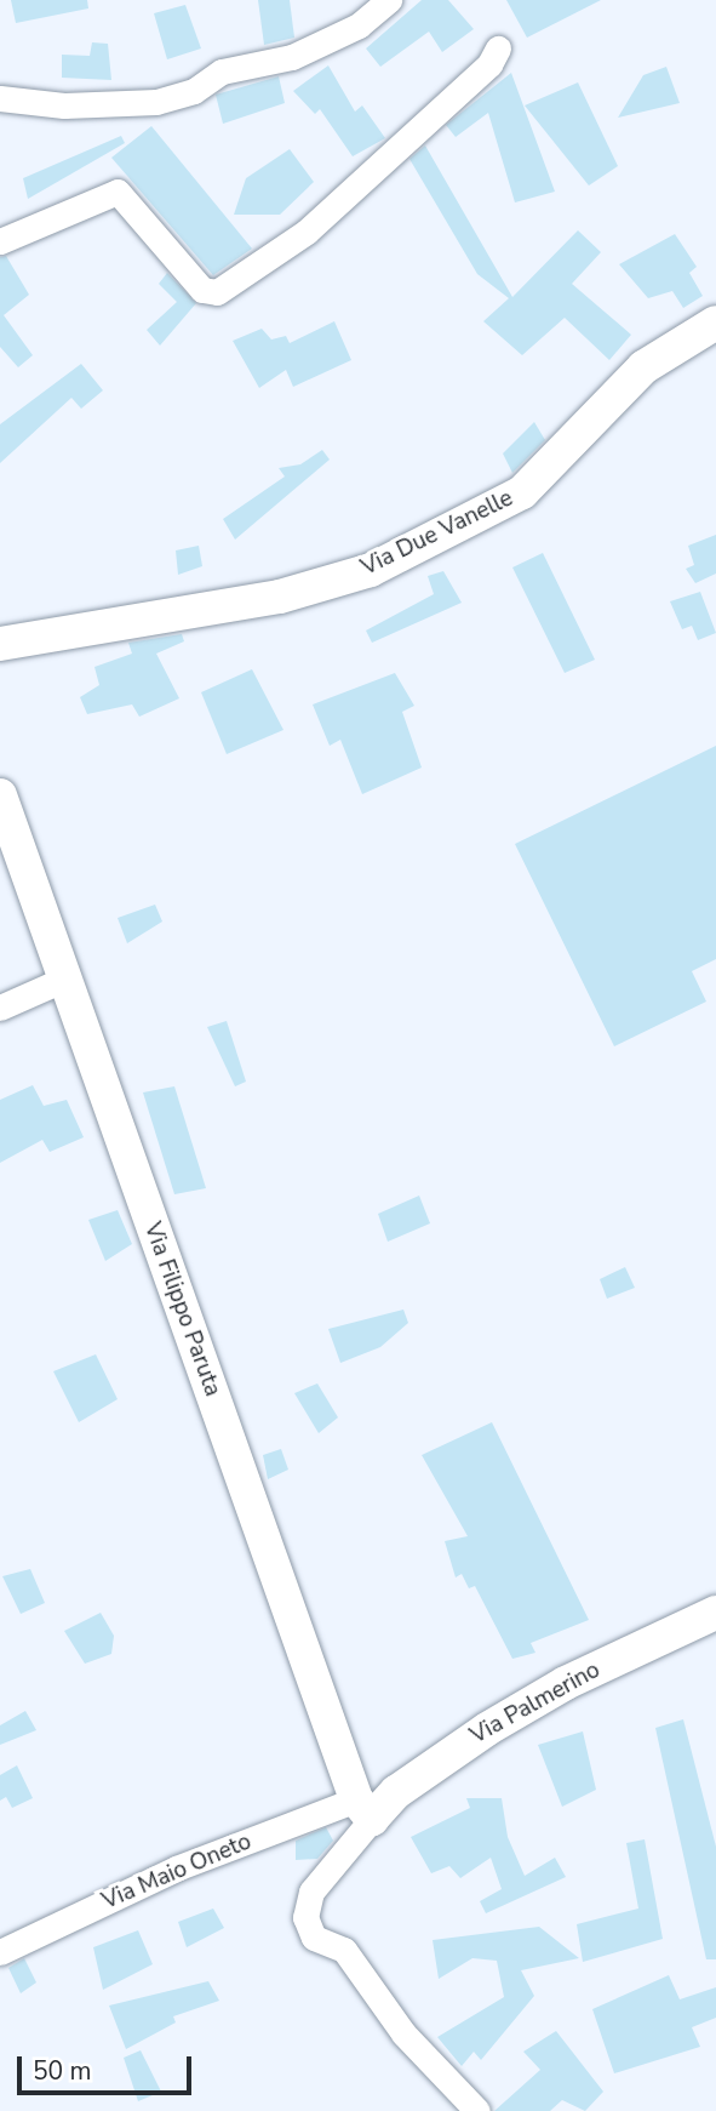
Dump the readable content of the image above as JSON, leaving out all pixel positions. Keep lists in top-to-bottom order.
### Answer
{
  "streets": {
    "street": [
      "Via Due Vanelle",
      "Via Filippo Paruta",
      "Via Palmerino",
      "Via Maio Oneto"
    ]
  },
  "crossings": [
    ["Via Filippo Paruta", "Via Palmerino"],
    ["Via Filippo Paruta", "Via Maio Oneto"],
    ["Via Palmerino", "Via Maio Oneto"]
  ],
  "scale_bar": "50 m"
}
